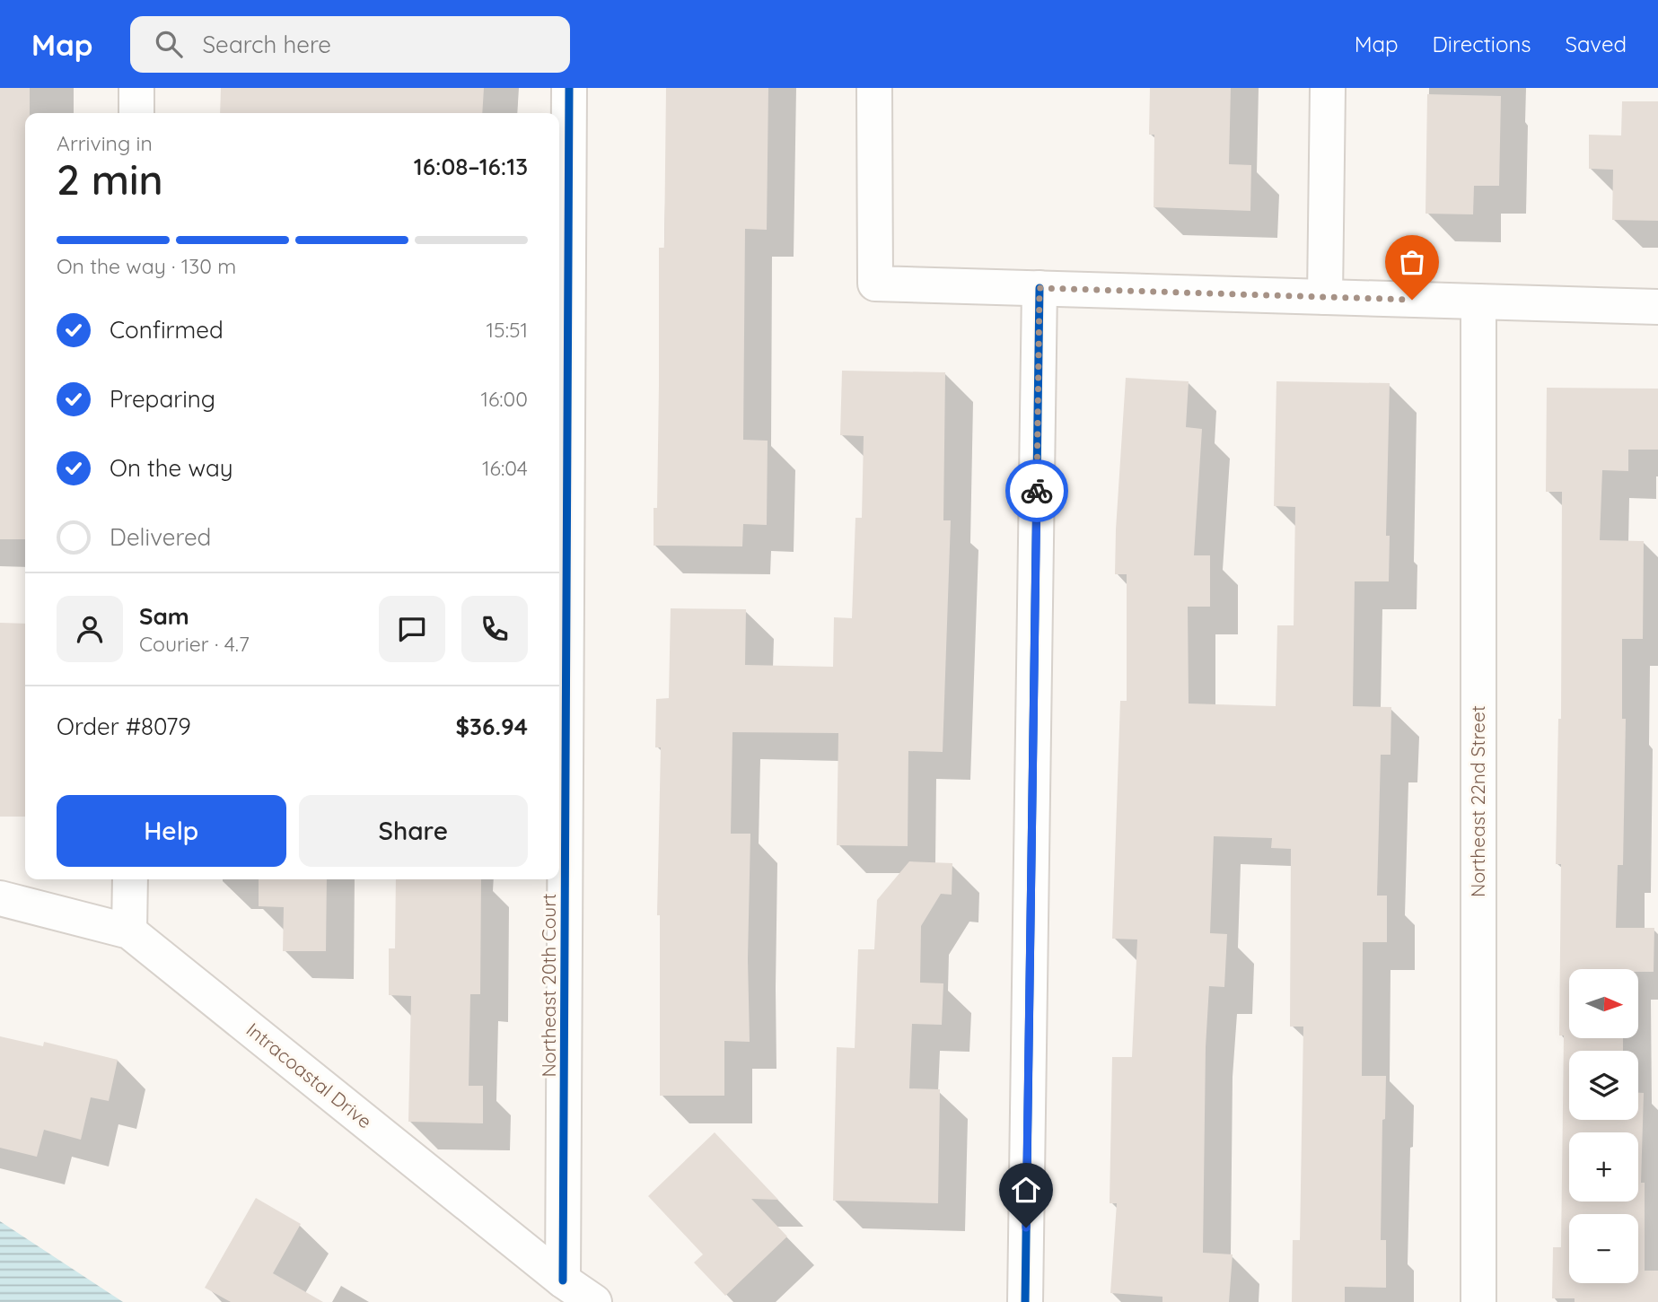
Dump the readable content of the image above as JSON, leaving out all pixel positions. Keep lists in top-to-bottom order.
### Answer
{
  "streets": {
    "street": ["Northeast 22nd Street", "Northeast 20th Court", "Intracoastal Drive"]
  },
  "crossings": [
    ["Northeast 20th Court", "Intracoastal Drive"]
  ],
  "north": "right",
  "page": {
    "header": "Map",
    "search": "Search here",
    "nav": ["Map", "Directions", "Saved"],
    "heading": ["2 min", "Arriving in", "16:08–16:13"],
    "panel": [
      "Sam",
      "Courier · 4.7",
      "Order #8079",
      "$36.94"
    ],
    "bar": "On the way · 130 m",
    "list": [
      ["Confirmed", "15:51"],
      ["Preparing", "16:00"],
      ["On the way", "16:04"],
      "Delivered"
    ],
    "buttons": ["Help", "Share"],
    "map_buttons": ["+", "−"]
  }
}
